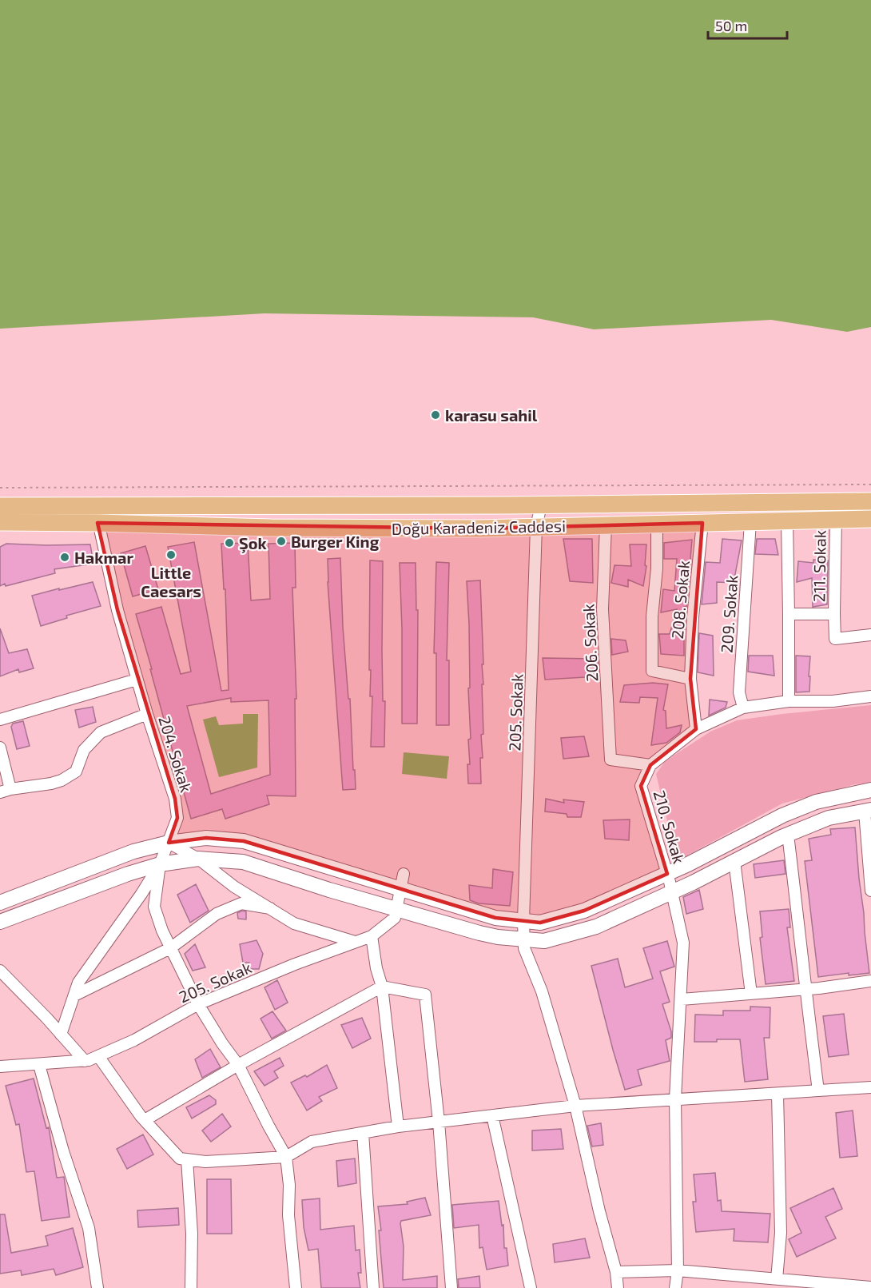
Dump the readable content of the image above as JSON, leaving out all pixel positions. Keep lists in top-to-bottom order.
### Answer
{
  "streets": {
    "main road": ["Doğu Karadeniz Caddesi"],
    "street": [
      "211. Sokak",
      "208. Sokak",
      "209. Sokak",
      "206. Sokak",
      "205. Sokak",
      "204. Sokak",
      "210. Sokak"
    ]
  },
  "crossings": [
    ["Doğu Karadeniz Caddesi", "211. Sokak"],
    ["Doğu Karadeniz Caddesi", "208. Sokak"],
    ["Doğu Karadeniz Caddesi", "209. Sokak"],
    ["Doğu Karadeniz Caddesi", "206. Sokak"],
    ["Doğu Karadeniz Caddesi", "205. Sokak"],
    ["Doğu Karadeniz Caddesi", "204. Sokak"],
    ["208. Sokak", "210. Sokak"],
    ["209. Sokak", "210. Sokak"],
    ["206. Sokak", "210. Sokak"],
    ["205. Sokak", "204. Sokak"]
  ],
  "places": [
    "karasu sahil",
    "Burger King",
    "Şok",
    "Little Caesars",
    "Hakmar"
  ],
  "scale_bar": "50 m"
}
